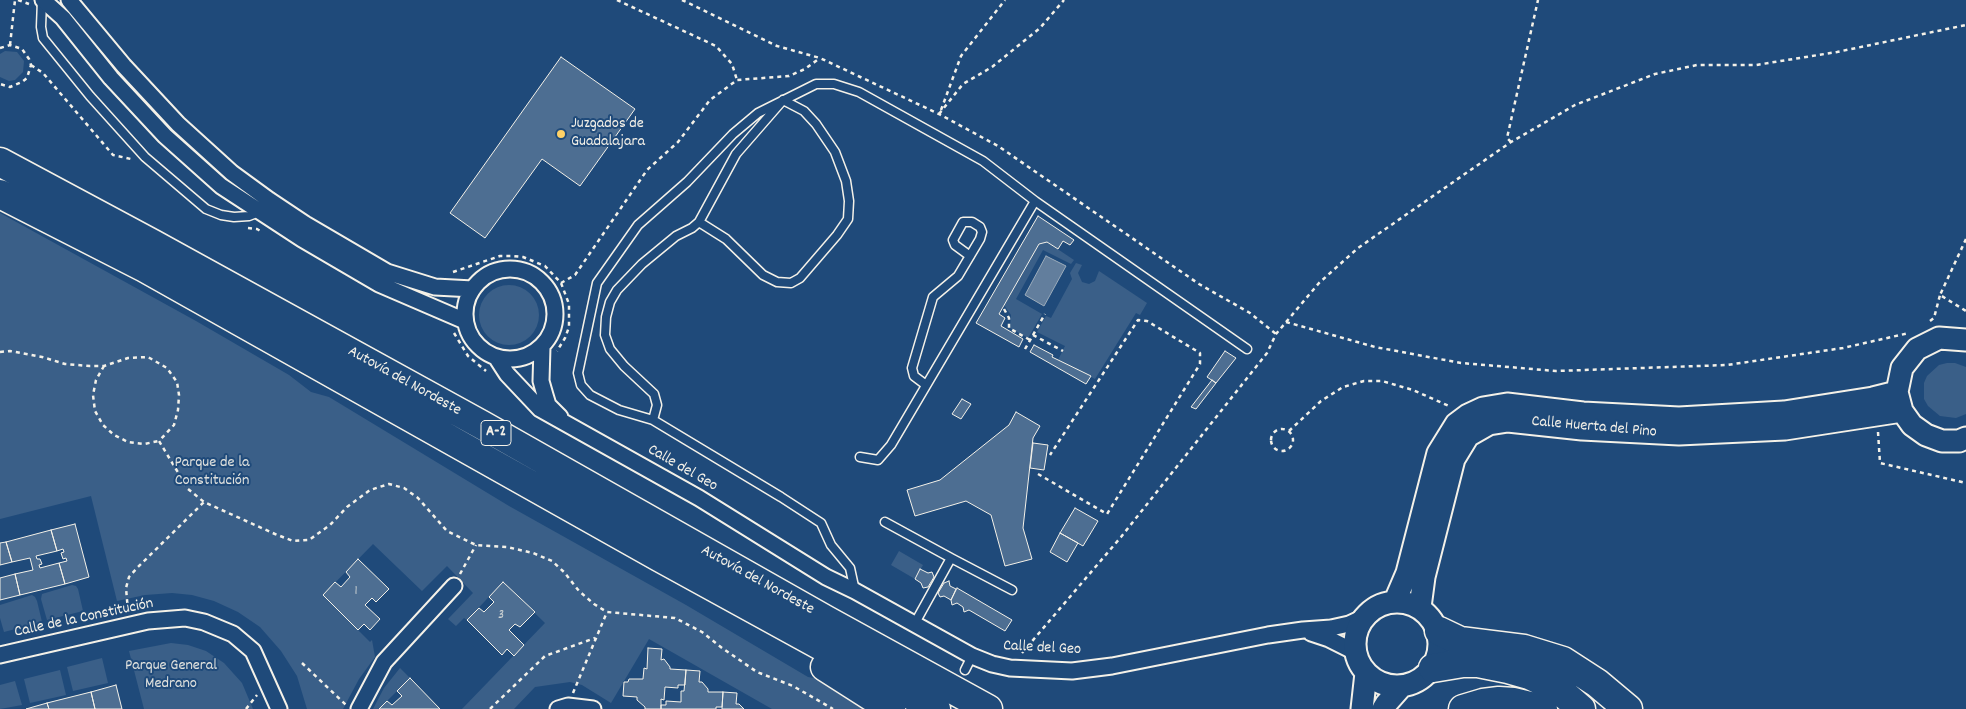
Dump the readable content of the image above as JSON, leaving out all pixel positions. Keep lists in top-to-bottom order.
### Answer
{
  "streets": {
    "highway": ["Autovía del Nordeste", "A-2"],
    "street": ["Calle Huerta del Pino", "Calle del Geo", "Calle de la Constitución"]
  },
  "crossings": [
    ["Calle Huerta del Pino", "Calle del Geo"]
  ],
  "parks": ["Parque de la Constitución", "Parque General Medrano"],
  "places": ["Juzgados de Guadalajara"],
  "house_numbers": ["1", "3"]
}
